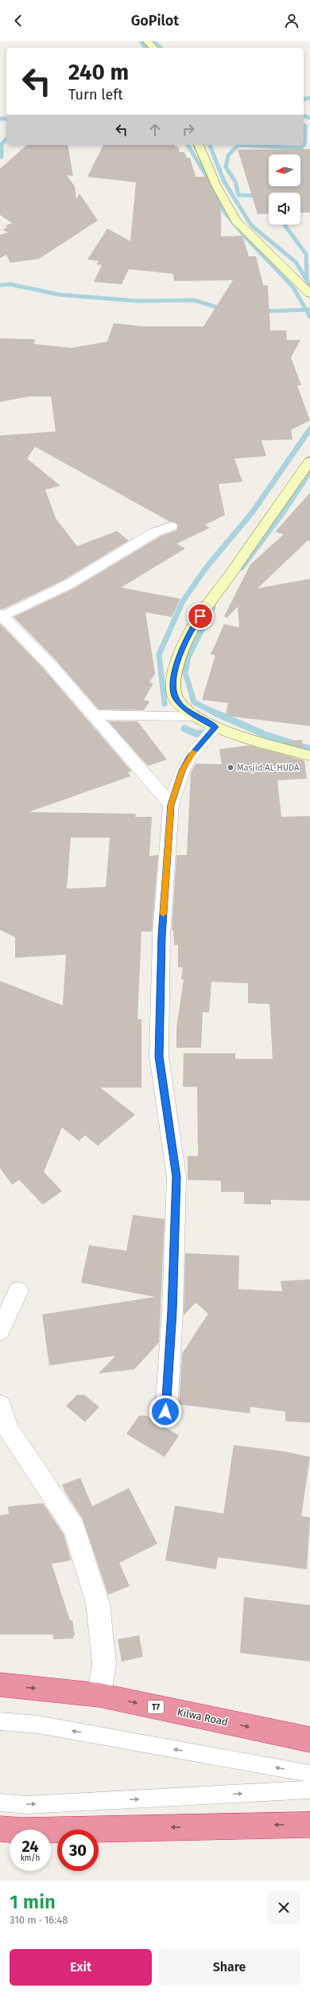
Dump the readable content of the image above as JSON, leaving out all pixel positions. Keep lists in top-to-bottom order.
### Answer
{
  "streets": {
    "highway": ["T7", "Kilwa Road"]
  },
  "places": ["Masjid AL-HUDA"],
  "north": "left",
  "page": {
    "header": "GoPilot",
    "turn": ["240 m", "Turn left"],
    "speed": "24 km/h",
    "limit": "30",
    "heading": ["1 min", "310 m · 16:48"],
    "buttons": ["Exit", "Share"]
  }
}
